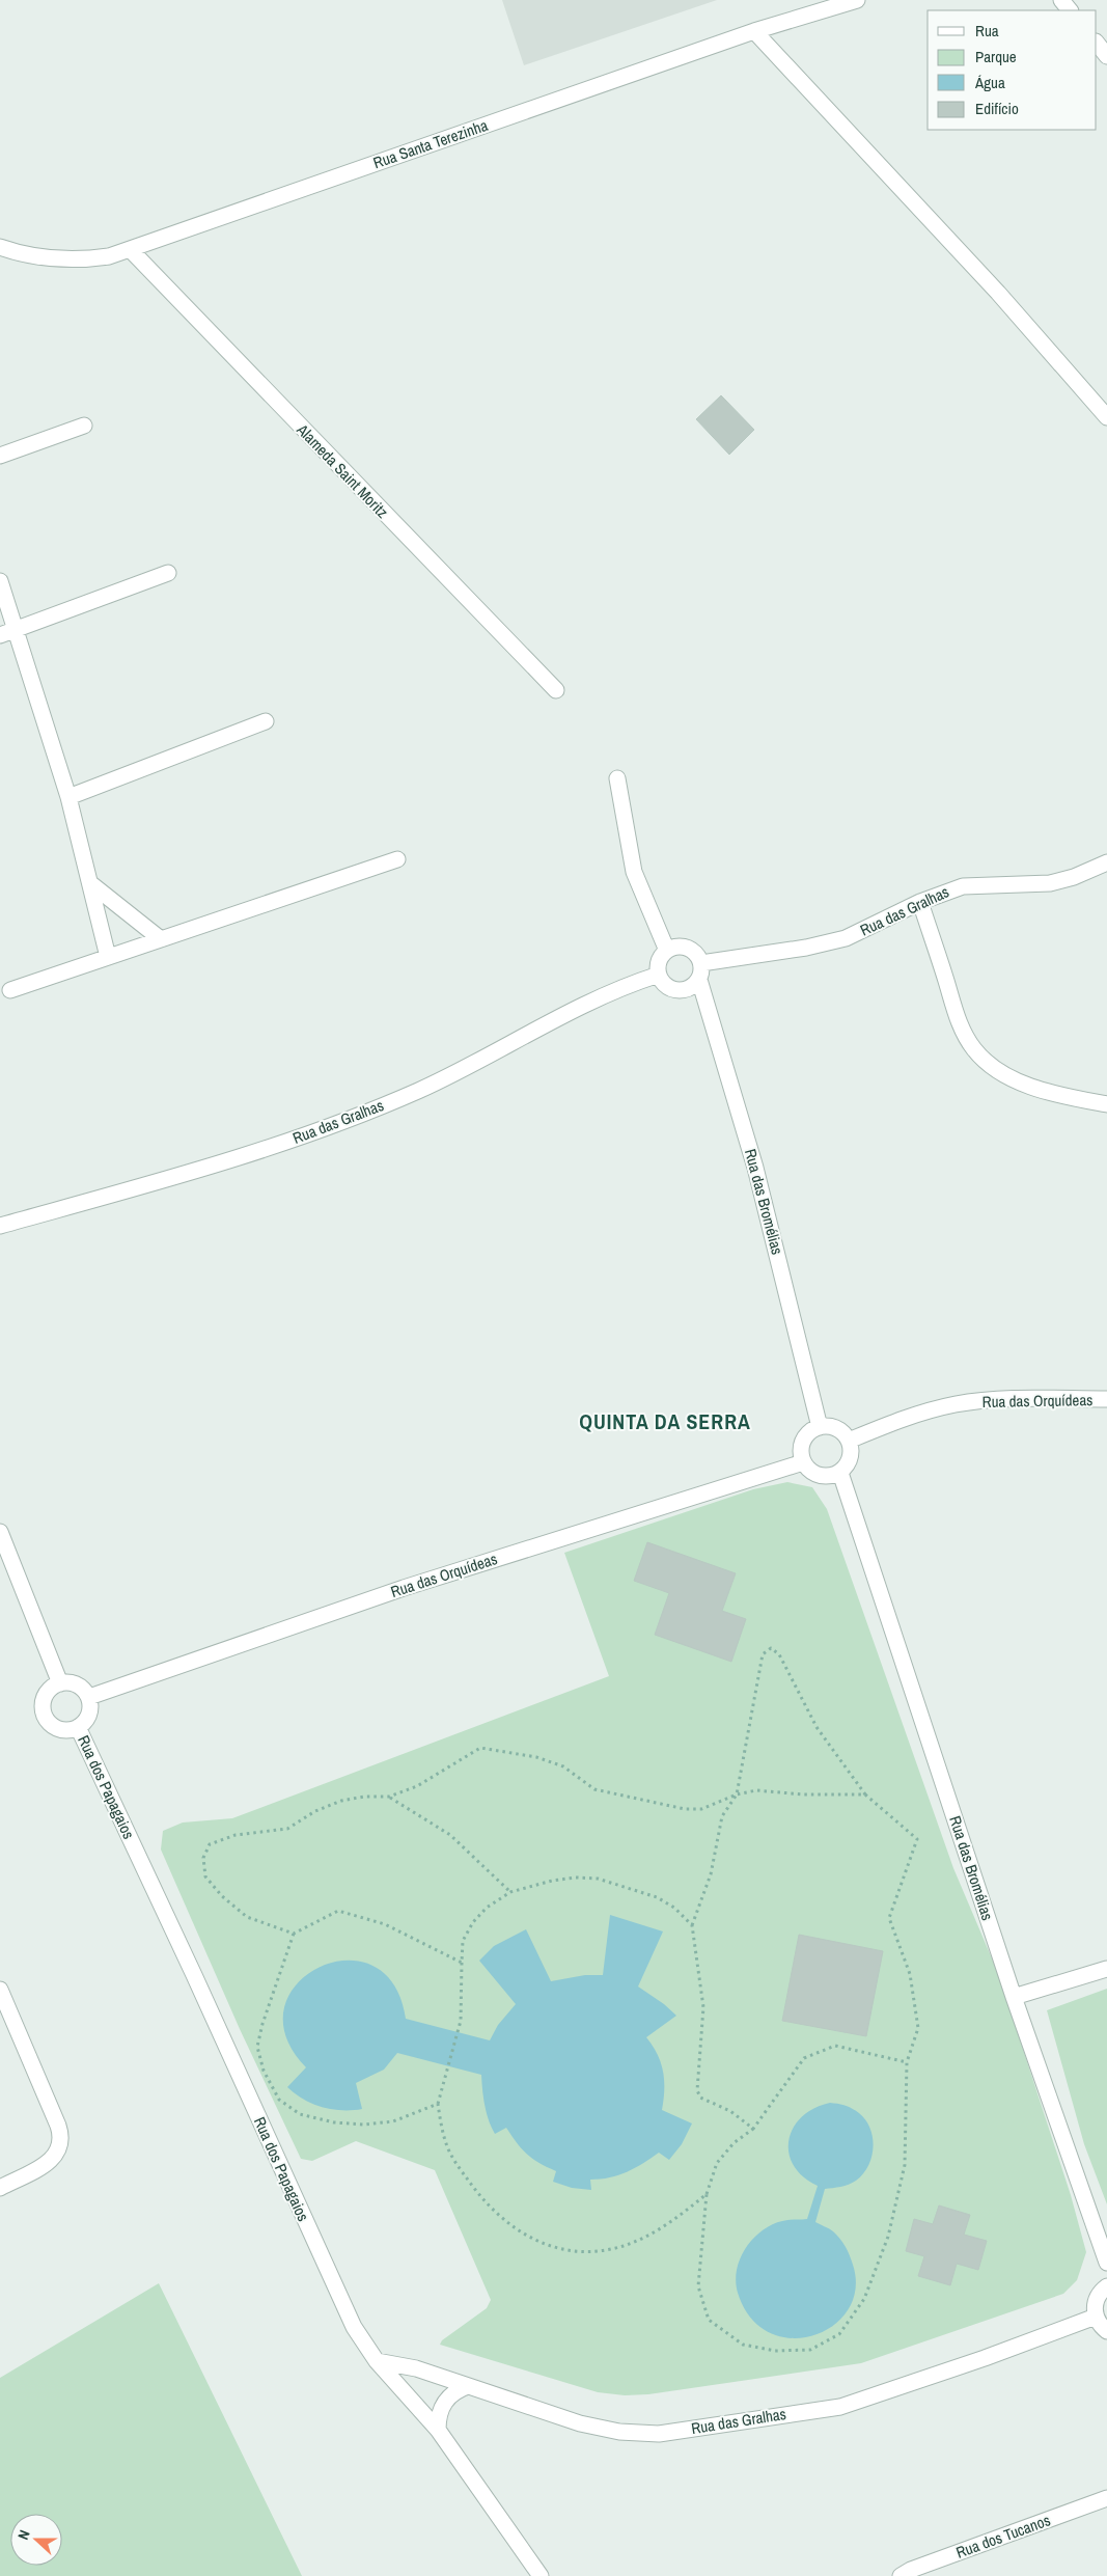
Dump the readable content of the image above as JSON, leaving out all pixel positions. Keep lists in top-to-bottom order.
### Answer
{
  "streets": {
    "street": [
      "Rua Santa Terezinha",
      "Alameda Saint Moritz",
      "Rua das Gralhas",
      "Rua das Bromélias",
      "Rua das Orquídeas",
      "Rua dos Papagaios",
      "Rua dos Tucanos"
    ]
  },
  "crossings": [
    ["Rua Santa Terezinha", "Alameda Saint Moritz"],
    ["Rua das Gralhas", "Rua das Bromélias"],
    ["Rua das Gralhas", "Rua dos Papagaios"],
    ["Rua das Bromélias", "Rua das Orquídeas"],
    ["Rua das Orquídeas", "Rua dos Papagaios"]
  ],
  "districts": ["QUINTA DA SERRA"],
  "legend": [
    "Rua",
    "Parque",
    "Água",
    "Edifício"
  ],
  "north": "left"
}
